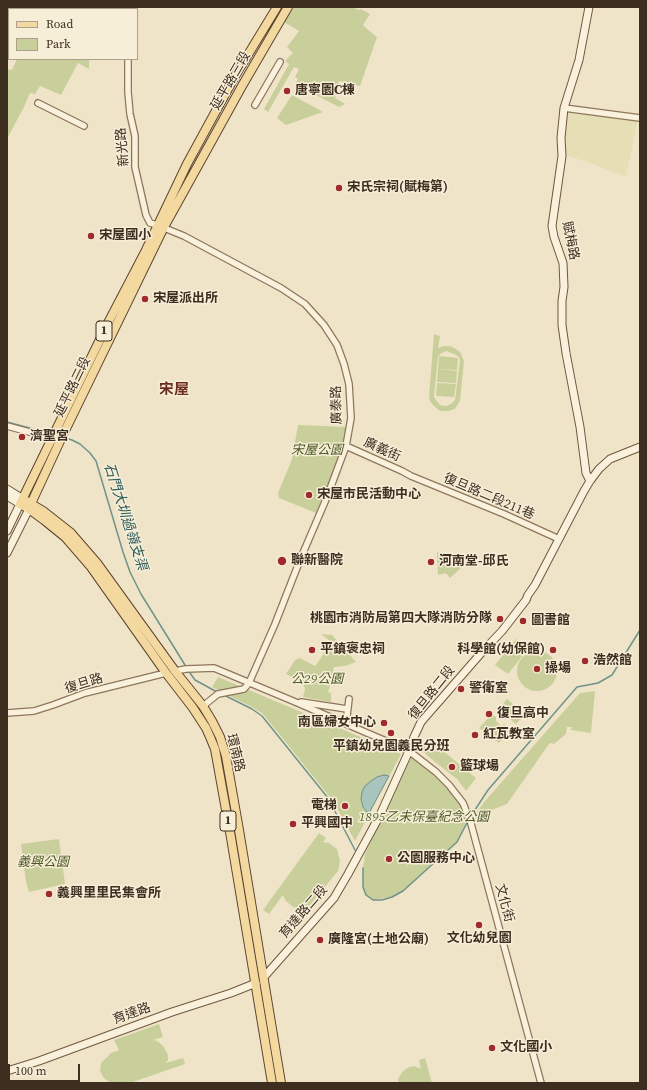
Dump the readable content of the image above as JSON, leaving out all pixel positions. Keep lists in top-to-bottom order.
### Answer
{
  "streets": {
    "main road": [
      "延平路三段",
      "1",
      "延平路二段",
      "環南路"
    ],
    "street": [
      "新光路",
      "賦梅路",
      "廣泰路",
      "廣義街",
      "復旦路二段211巷",
      "復旦路",
      "復旦路二段",
      "文化街",
      "育達路二段",
      "育達路"
    ]
  },
  "crossings": [
    ["延平路三段", "延平路二段"],
    ["新光路", "延平路二段"],
    ["新光路", "廣泰路"],
    ["賦梅路", "復旦路二段"],
    ["延平路二段", "廣泰路"],
    ["延平路二段", "環南路"],
    ["廣泰路", "廣義街"],
    ["廣義街", "復旦路二段211巷"],
    ["復旦路二段211巷", "復旦路二段"],
    ["復旦路", "環南路"],
    ["復旦路二段", "文化街"],
    ["復旦路二段", "育達路二段"],
    ["環南路", "育達路二段"],
    ["環南路", "育達路"],
    ["文化街", "育達路二段"],
    ["育達路二段", "育達路"]
  ],
  "districts": ["宋屋"],
  "water": ["石門大圳過嶺支渠"],
  "parks": [
    "宋屋公園",
    "公29公園",
    "1895乙未保臺紀念公園",
    "義興公園"
  ],
  "places": [
    "唐寧園C棟",
    "宋氏宗祠(賦梅第)",
    "宋屋國小",
    "宋屋派出所",
    "濟聖宮",
    "宋屋市民活動中心",
    "聯新醫院",
    "河南堂-邱氏",
    "桃園市消防局第四大隊消防分隊",
    "圖書館",
    "平鎮褒忠祠",
    "科學館(幼保館)",
    "浩然館",
    "操場",
    "警衛室",
    "復旦高中",
    "南區婦女中心",
    "平鎮幼兒園義民分班",
    "紅瓦教室",
    "籃球場",
    "電梯",
    "平興國中",
    "公園服務中心",
    "義興里里民集會所",
    "文化幼兒園",
    "廣隆宮(土地公廟)",
    "文化國小"
  ],
  "legend": ["Road", "Park"],
  "scale_bar": "100 m"
}
